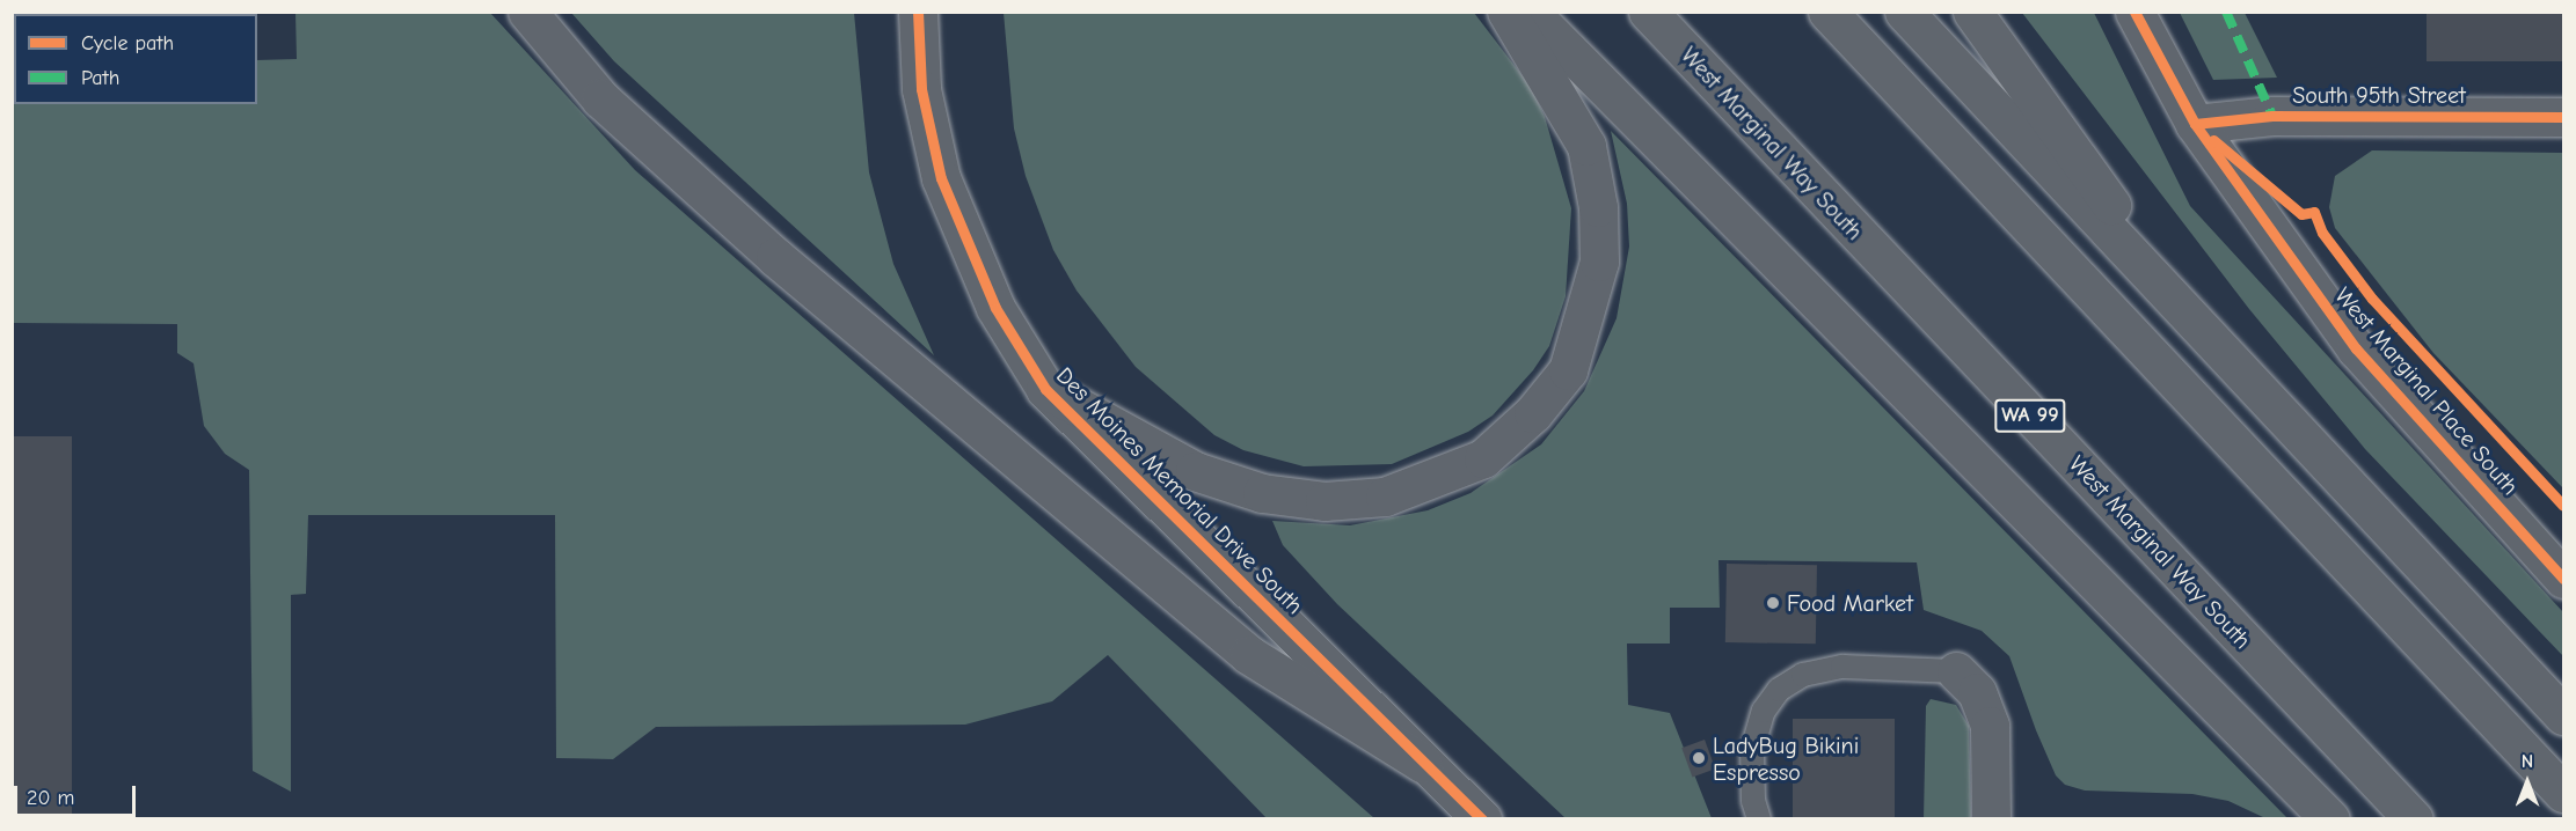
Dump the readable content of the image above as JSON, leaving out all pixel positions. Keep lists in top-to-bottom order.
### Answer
{
  "streets": {
    "main road": [
      "South 95th Street",
      "West Marginal Way South",
      "West Marginal Place South",
      "WA 99",
      "Des Moines Memorial Drive South"
    ]
  },
  "crossings": [
    ["South 95th Street", "West Marginal Place South"]
  ],
  "places": ["Food Market", "LadyBug Bikini Espresso"],
  "legend": ["Cycle path", "Path"],
  "scale_bar": "20 m",
  "north": "top"
}
